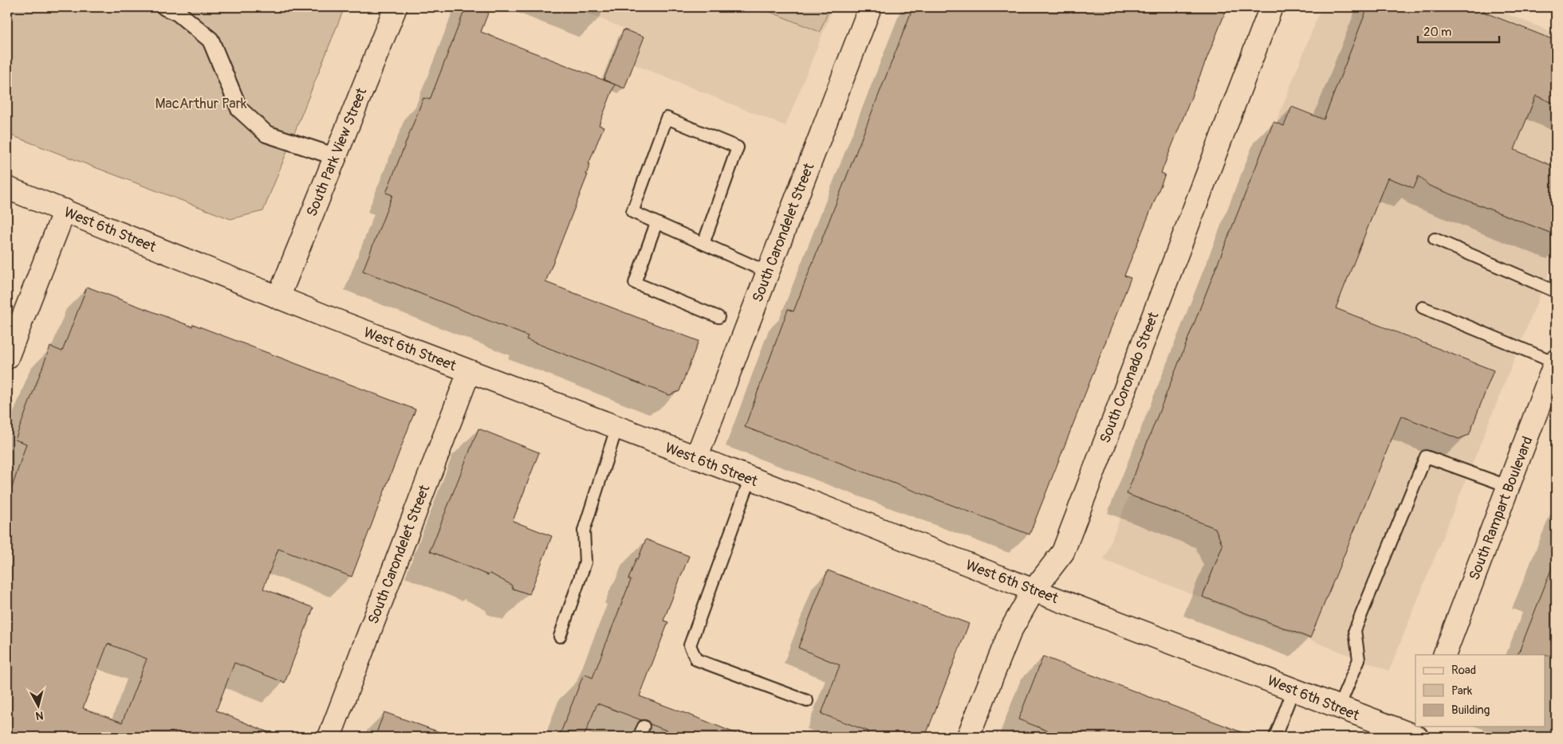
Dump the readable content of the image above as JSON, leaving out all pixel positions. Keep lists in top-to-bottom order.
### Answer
{
  "streets": {
    "street": [
      "South Park View Street",
      "West 6th Street",
      "South Carondelet Street",
      "South Coronado Street",
      "South Rampart Boulevard"
    ]
  },
  "crossings": [
    ["South Park View Street", "West 6th Street"],
    ["West 6th Street", "South Carondelet Street"],
    ["West 6th Street", "South Coronado Street"]
  ],
  "parks": ["MacArthur Park"],
  "legend": ["Road", "Park", "Building"],
  "scale_bar": "20 m",
  "north": "bottom"
}
